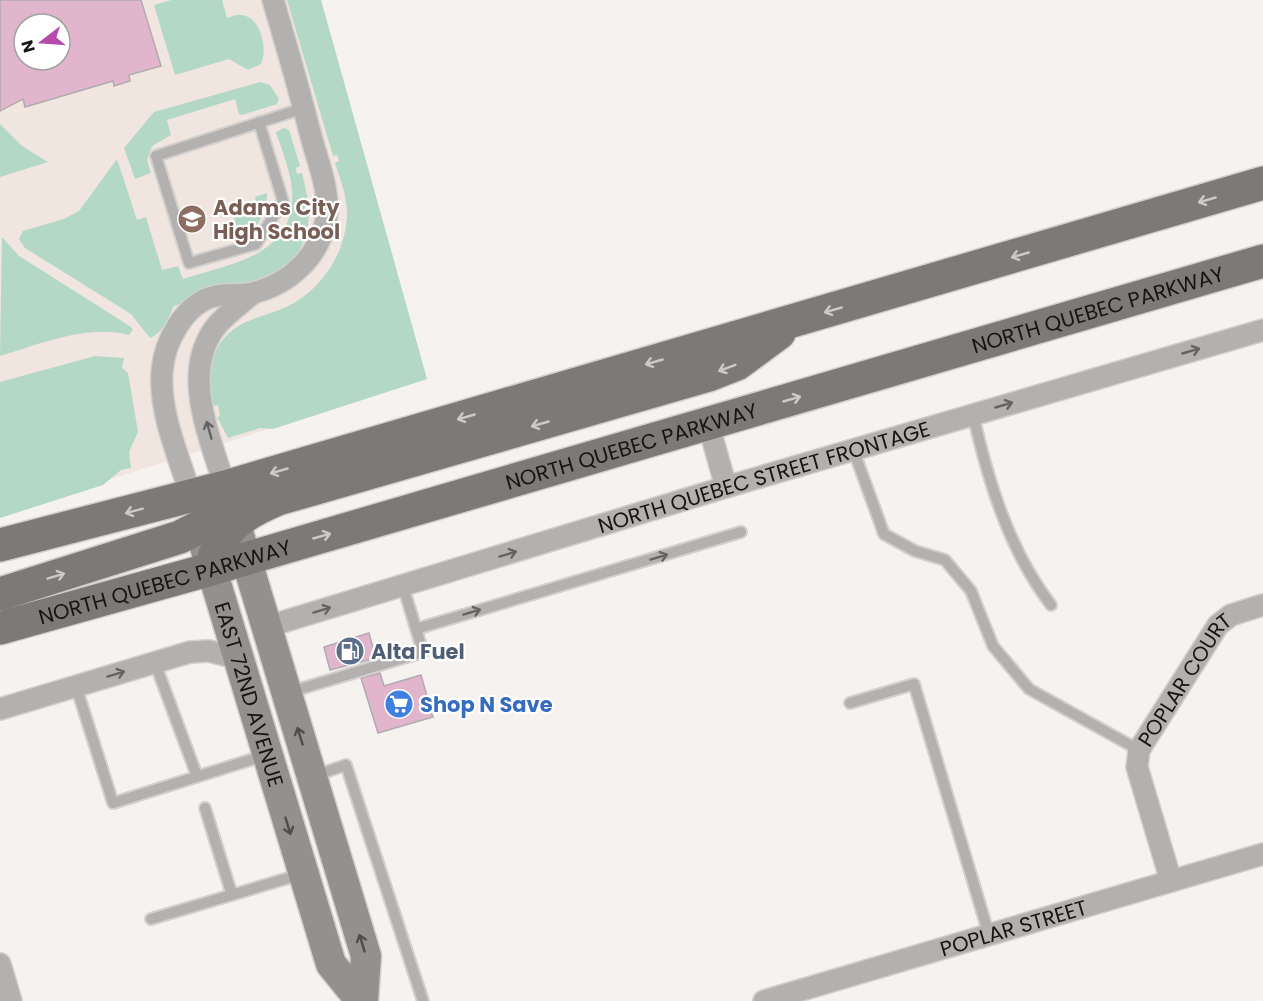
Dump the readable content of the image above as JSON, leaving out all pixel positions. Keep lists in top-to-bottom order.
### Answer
{
  "streets": {
    "main road": ["NORTH QUEBEC PARKWAY", "EAST 72ND AVENUE"],
    "street": ["NORTH QUEBEC STREET FRONTAGE", "POPLAR COURT", "POPLAR STREET"]
  },
  "crossings": [
    ["NORTH QUEBEC PARKWAY", "EAST 72ND AVENUE"],
    ["NORTH QUEBEC STREET FRONTAGE", "EAST 72ND AVENUE"],
    ["POPLAR COURT", "POPLAR STREET"]
  ],
  "one_way": ["NORTH QUEBEC STREET FRONTAGE"],
  "places": {
    "school or university": ["Adams City High School"],
    "fuel station": ["Alta Fuel"],
    "supermarket": ["Shop N Save"]
  },
  "north": "left"
}
